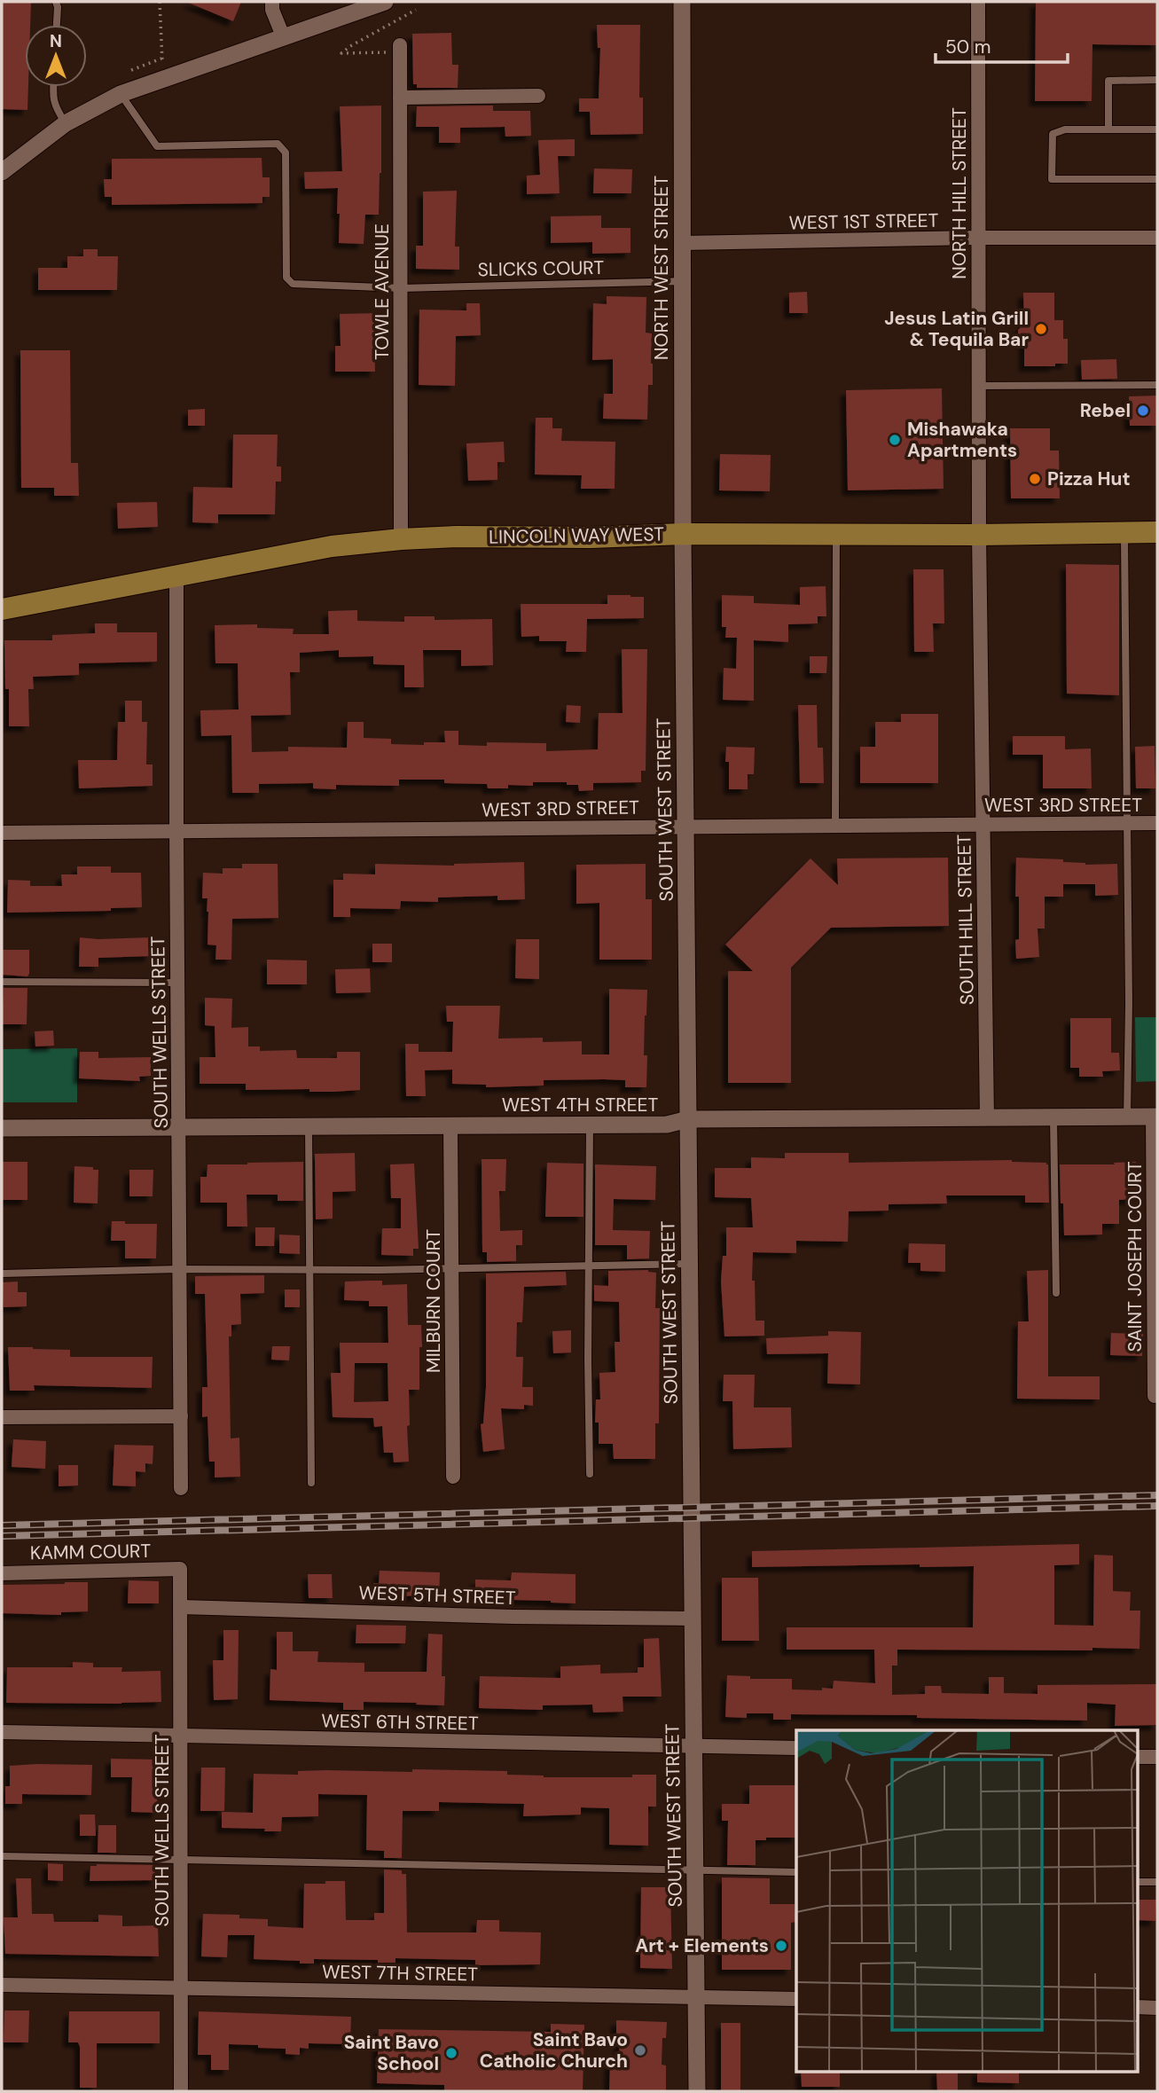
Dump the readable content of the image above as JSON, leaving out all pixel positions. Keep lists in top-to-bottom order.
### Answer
{
  "streets": {
    "main road": ["LINCOLN WAY WEST"],
    "street": [
      "NORTH HILL STREET",
      "WEST 1ST STREET",
      "NORTH WEST STREET",
      "TOWLE AVENUE",
      "WEST 3RD STREET",
      "SOUTH WEST STREET",
      "SOUTH HILL STREET",
      "SOUTH WELLS STREET",
      "WEST 4TH STREET",
      "SAINT JOSEPH COURT",
      "MILBURN COURT",
      "KAMM COURT",
      "WEST 5TH STREET",
      "WEST 6TH STREET",
      "WEST 7TH STREET"
    ],
    "lane": ["SLICKS COURT"]
  },
  "crossings": [
    ["NORTH HILL STREET", "WEST 1ST STREET"],
    ["NORTH HILL STREET", "LINCOLN WAY WEST"],
    ["NORTH HILL STREET", "SOUTH HILL STREET"],
    ["WEST 1ST STREET", "NORTH WEST STREET"],
    ["NORTH WEST STREET", "SLICKS COURT"],
    ["NORTH WEST STREET", "LINCOLN WAY WEST"],
    ["NORTH WEST STREET", "SOUTH WEST STREET"],
    ["SLICKS COURT", "TOWLE AVENUE"],
    ["TOWLE AVENUE", "LINCOLN WAY WEST"],
    ["LINCOLN WAY WEST", "SOUTH WEST STREET"],
    ["LINCOLN WAY WEST", "SOUTH HILL STREET"],
    ["LINCOLN WAY WEST", "SOUTH WELLS STREET"],
    ["WEST 3RD STREET", "SOUTH WEST STREET"],
    ["WEST 3RD STREET", "SOUTH HILL STREET"],
    ["WEST 3RD STREET", "SOUTH WELLS STREET"],
    ["SOUTH WEST STREET", "WEST 4TH STREET"],
    ["SOUTH WEST STREET", "WEST 5TH STREET"],
    ["SOUTH WEST STREET", "WEST 6TH STREET"],
    ["SOUTH WEST STREET", "WEST 7TH STREET"],
    ["SOUTH HILL STREET", "WEST 4TH STREET"],
    ["SOUTH WELLS STREET", "WEST 4TH STREET"],
    ["SOUTH WELLS STREET", "KAMM COURT"],
    ["SOUTH WELLS STREET", "WEST 5TH STREET"],
    ["SOUTH WELLS STREET", "WEST 6TH STREET"],
    ["SOUTH WELLS STREET", "WEST 7TH STREET"],
    ["WEST 4TH STREET", "SAINT JOSEPH COURT"],
    ["WEST 4TH STREET", "MILBURN COURT"]
  ],
  "places": [
    "Jesus Latin Grill & Tequila Bar",
    "Rebel",
    "Mishawaka Apartments",
    "Pizza Hut",
    "Art + Elements",
    "Saint Bavo Catholic Church",
    "Saint Bavo School"
  ],
  "scale_bar": "50 m",
  "north": "top"
}
